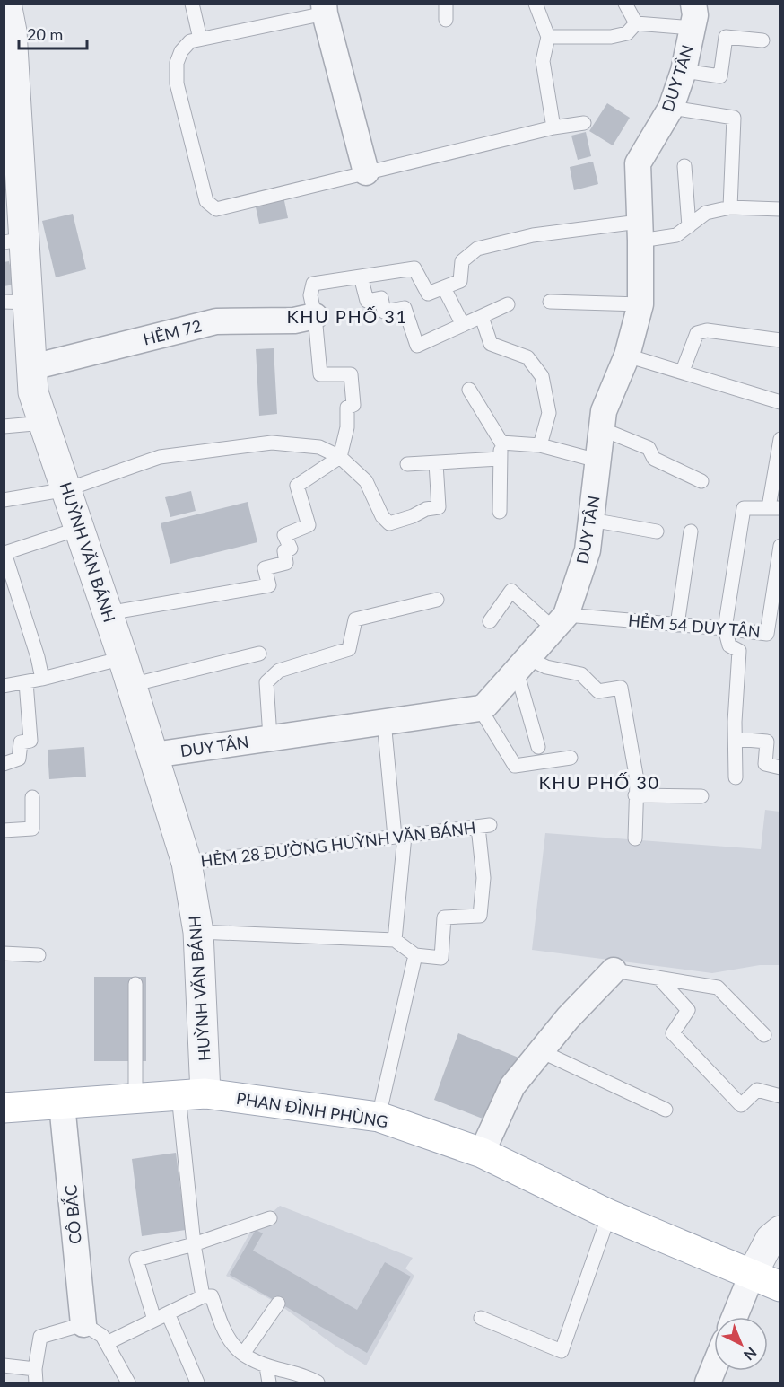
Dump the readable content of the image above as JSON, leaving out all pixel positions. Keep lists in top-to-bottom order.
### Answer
{
  "streets": {
    "main road": ["PHAN ĐÌNH PHÙNG"],
    "street": [
      "DUY TÂN",
      "HẺM 72",
      "HUỲNH VĂN BÁNH",
      "CÔ BẮC"
    ],
    "lane": ["HẺM 54 DUY TÂN", "HẺM 28 ĐƯỜNG HUỲNH VĂN BÁNH"]
  },
  "crossings": [
    ["DUY TÂN", "HUỲNH VĂN BÁNH"],
    ["DUY TÂN", "HẺM 54 DUY TÂN"],
    ["HẺM 72", "HUỲNH VĂN BÁNH"],
    ["HUỲNH VĂN BÁNH", "HẺM 28 ĐƯỜNG HUỲNH VĂN BÁNH"],
    ["HUỲNH VĂN BÁNH", "PHAN ĐÌNH PHÙNG"],
    ["PHAN ĐÌNH PHÙNG", "CÔ BẮC"]
  ],
  "districts": ["KHU PHỐ 31", "KHU PHỐ 30"],
  "scale_bar": "20 m",
  "north": "bottom right"
}
